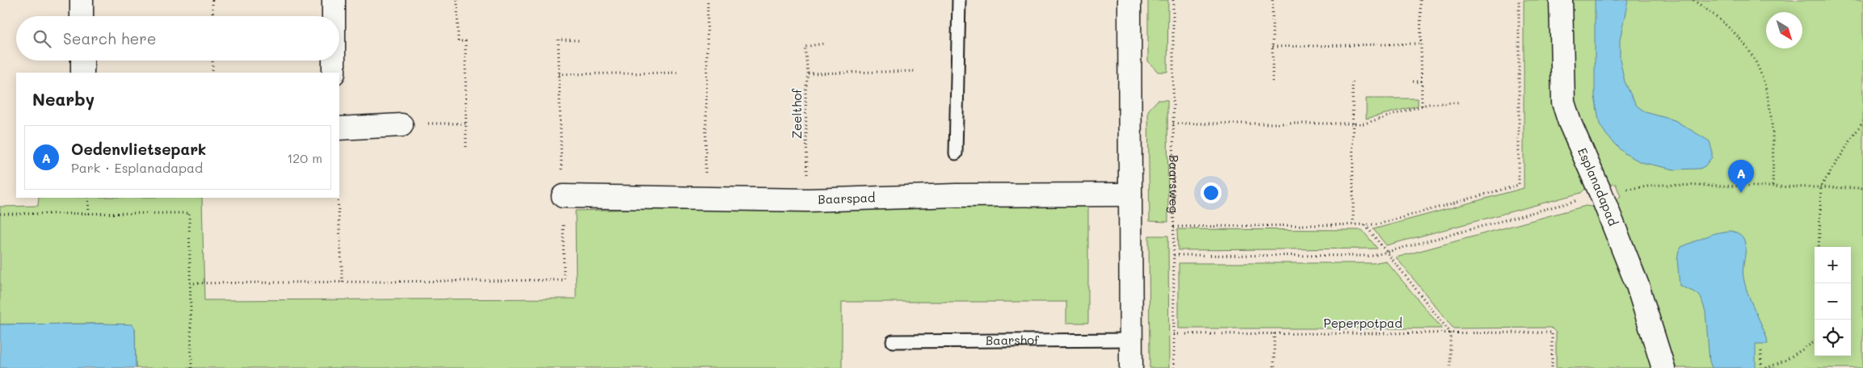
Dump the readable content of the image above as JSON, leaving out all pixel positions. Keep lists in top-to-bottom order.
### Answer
{
  "streets": {
    "street": ["Esplanadapad", "Baarspad"],
    "lane": ["Baarshof"],
    "path": ["Zeelthof", "Baarsweg", "Peperpotpad"]
  },
  "crossings": [
    ["Zeelthof", "Baarspad"],
    ["Baarsweg", "Peperpotpad"]
  ],
  "north": "bottom right",
  "page": {
    "search": "Search here",
    "heading": "Nearby",
    "list": [
      {
        "mark": "A",
        "name": "Oedenvlietsepark",
        "note": "Park · Esplanadapad",
        "value": "120 m"
      }
    ],
    "pins": "A",
    "map_buttons": ["+", "−"]
  }
}
